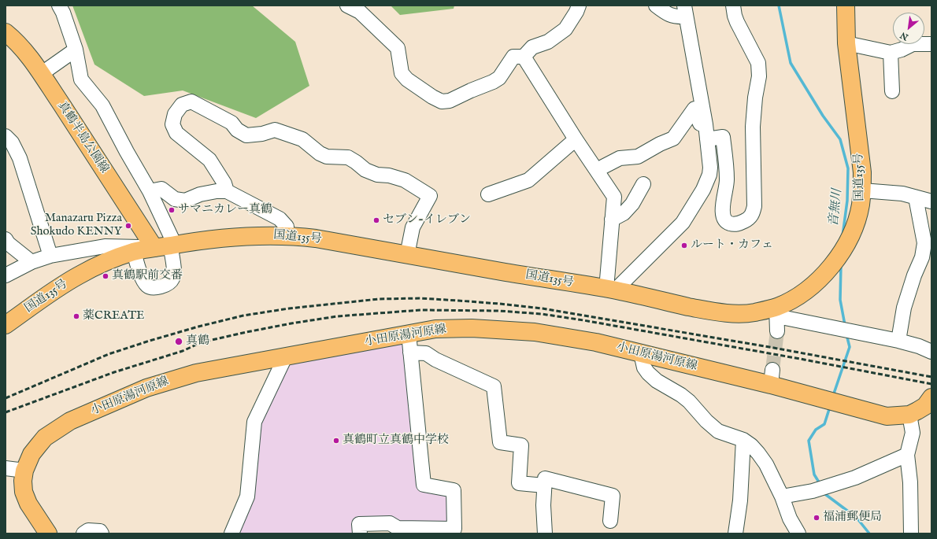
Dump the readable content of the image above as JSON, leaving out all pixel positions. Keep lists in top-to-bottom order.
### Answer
{
  "streets": {
    "main road": ["真鶴半島公園線", "国道135号", "小田原湯河原線"]
  },
  "crossings": [
    ["真鶴半島公園線", "国道135号"]
  ],
  "water": ["音無川"],
  "places": [
    "サマニカレー真鶴",
    "セブン-イレブン",
    "Manazaru Pizza Shokudo KENNY",
    "ルート・カフェ",
    "真鶴駅前交番",
    "薬CREATE",
    "真鶴",
    "真鶴町立真鶴中学校",
    "福浦郵便局"
  ],
  "north": "bottom left"
}
